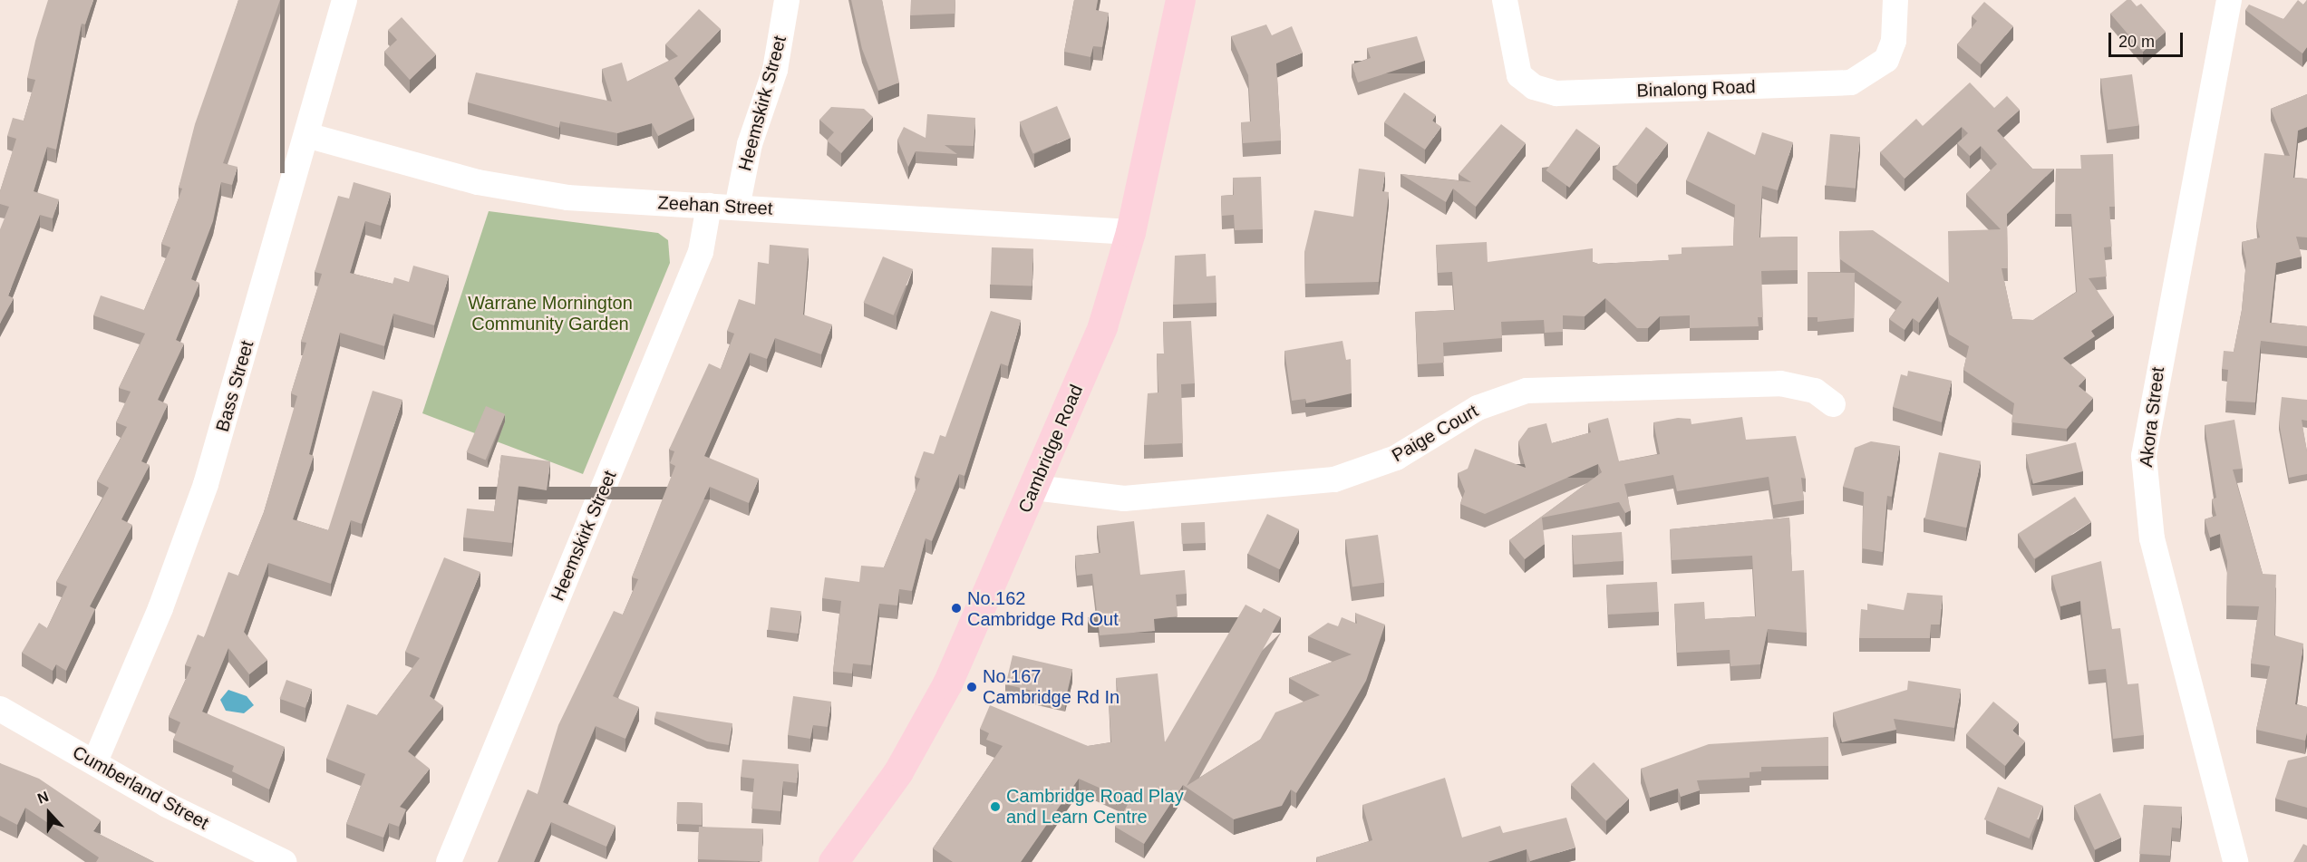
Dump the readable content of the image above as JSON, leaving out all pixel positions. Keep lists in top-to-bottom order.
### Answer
{
  "streets": {
    "main road": ["Cambridge Road"],
    "street": [
      "Binalong Road",
      "Heemskirk Street",
      "Zeehan Street",
      "Bass Street",
      "Akora Street",
      "Paige Court",
      "Cumberland Street"
    ]
  },
  "crossings": [
    ["Heemskirk Street", "Zeehan Street"],
    ["Zeehan Street", "Bass Street"],
    ["Zeehan Street", "Cambridge Road"],
    ["Bass Street", "Cumberland Street"],
    ["Paige Court", "Cambridge Road"]
  ],
  "parks": ["Warrane Mornington Community Garden"],
  "places": ["No.162 Cambridge Rd Out", "No.167 Cambridge Rd In", "Cambridge Road Play and Learn Centre"],
  "scale_bar": "20 m",
  "north": "top"
}
